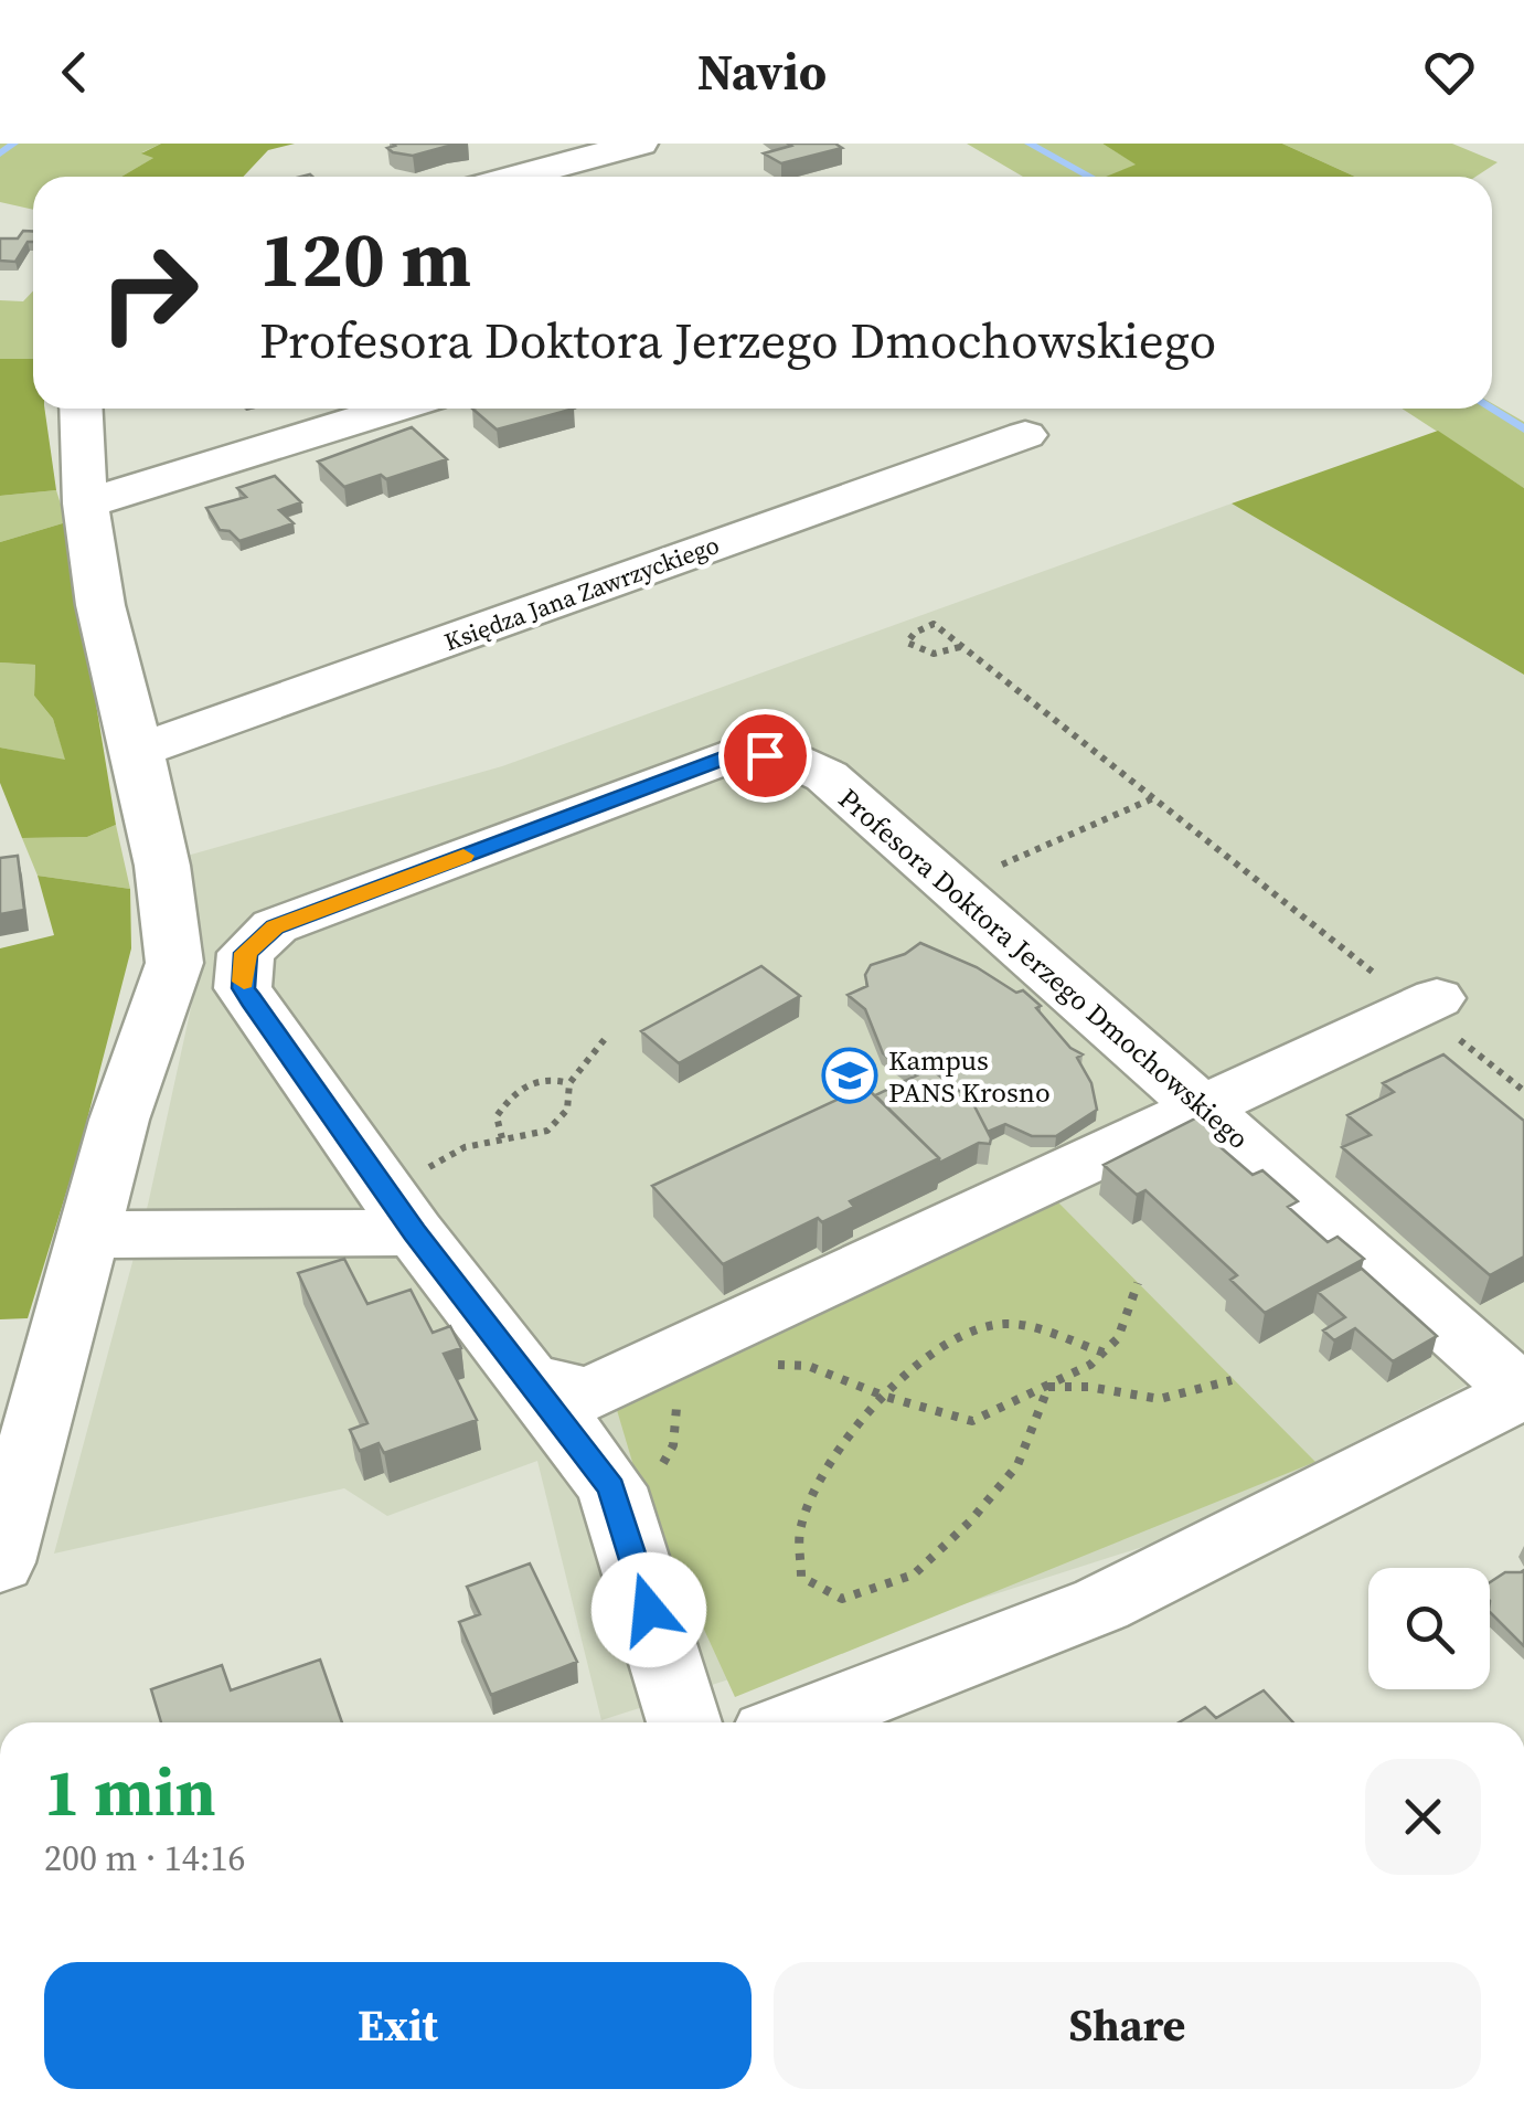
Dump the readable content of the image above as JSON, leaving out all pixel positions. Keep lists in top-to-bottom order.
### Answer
{
  "streets": {
    "street": ["Księdza Jana Zawrzyckiego", "Profesora Doktora Jerzego Dmochowskiego"]
  },
  "places": {
    "school or university": ["Kampus PANS Krosno"]
  },
  "page": {
    "header": "Navio",
    "turn": ["120 m", "Profesora Doktora Jerzego Dmochowskiego"],
    "heading": ["1 min", "200 m · 14:16"],
    "buttons": ["Exit", "Share"]
  }
}
